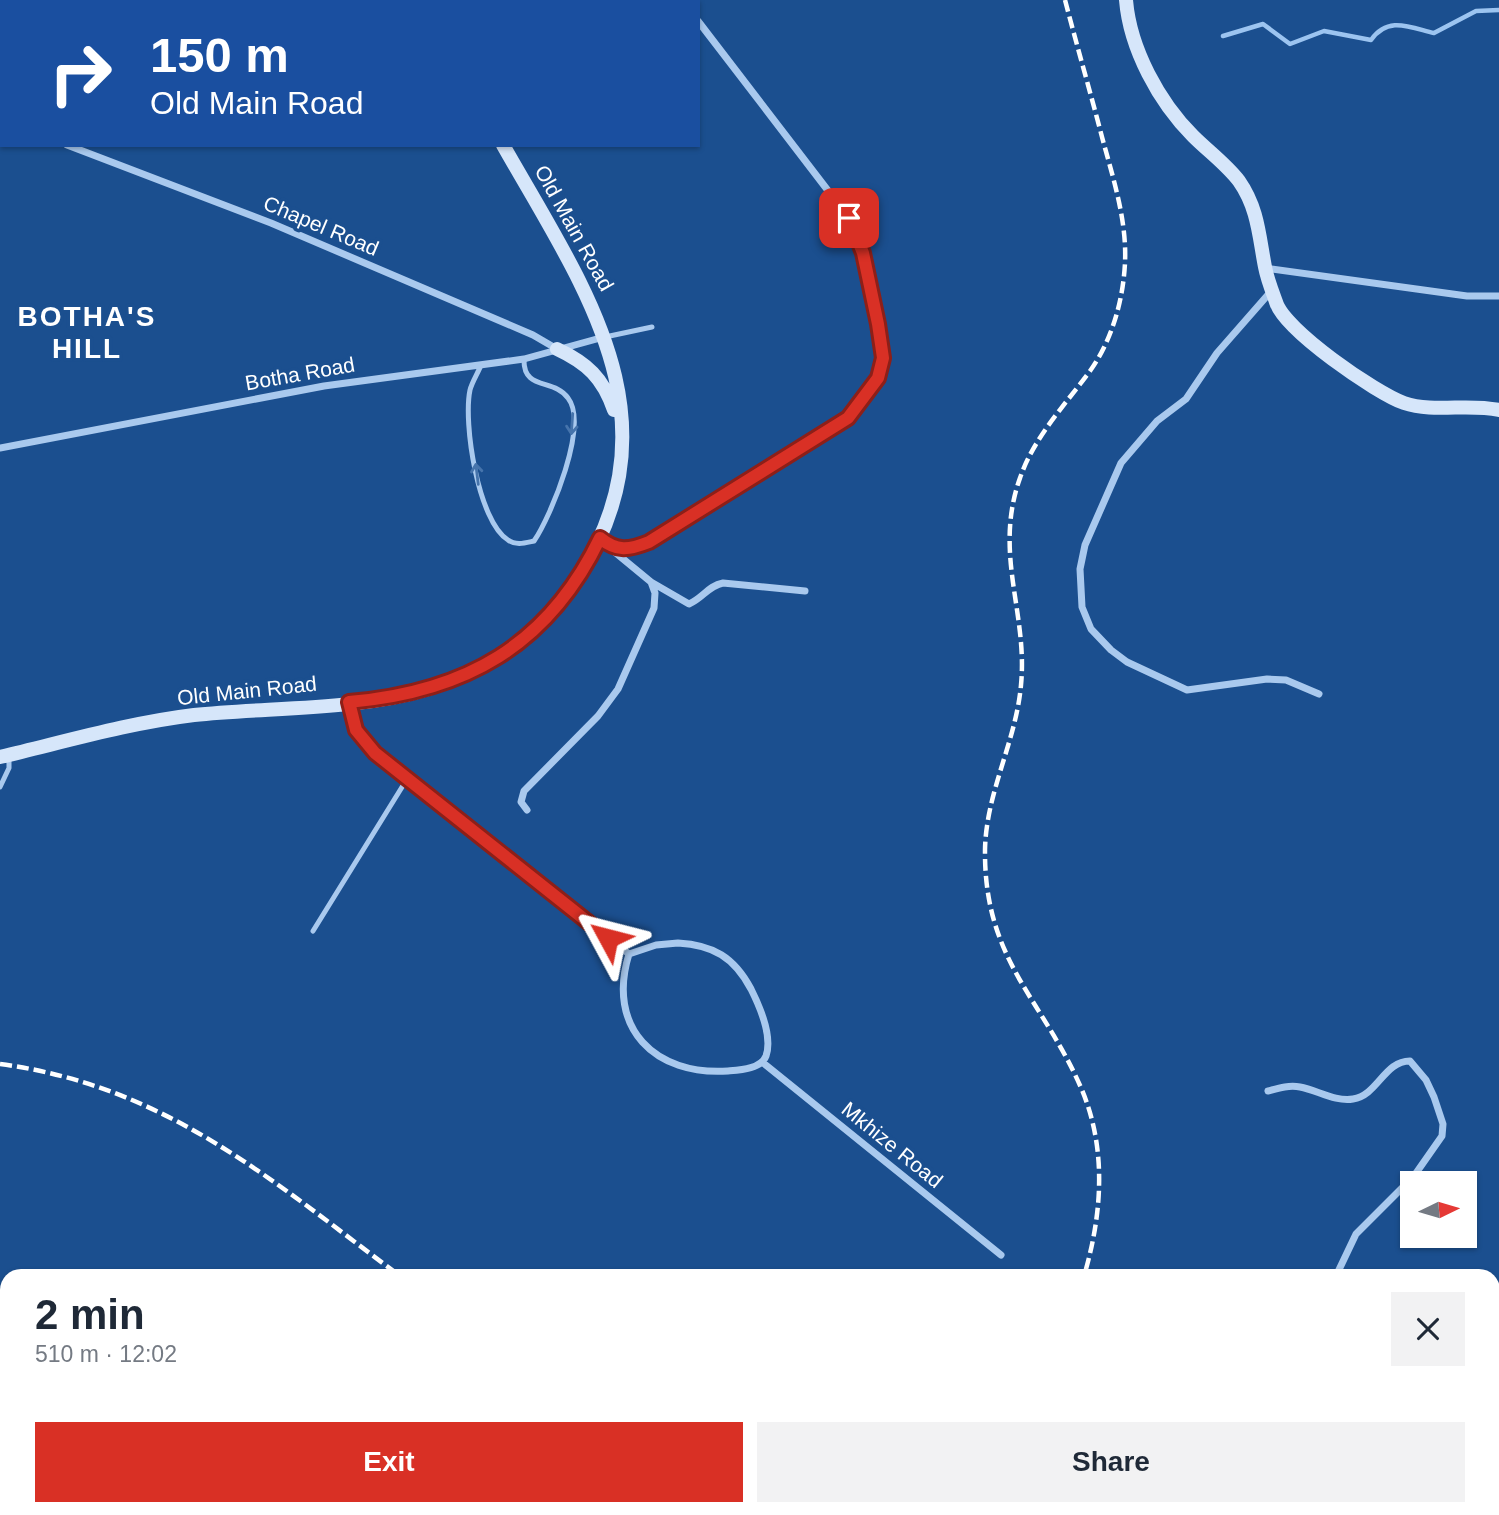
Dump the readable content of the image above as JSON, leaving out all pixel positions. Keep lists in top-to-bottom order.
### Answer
{
  "streets": {
    "main road": ["Old Main Road"],
    "street": ["Chapel Road", "Botha Road", "Mkhize Road"]
  },
  "crossings": [
    ["Chapel Road", "Botha Road"],
    ["Old Main Road", "Botha Road"]
  ],
  "districts": ["BOTHA'S HILL"],
  "north": "right",
  "page": {
    "turn": ["150 m", "Old Main Road"],
    "heading": ["2 min", "510 m · 12:02"],
    "buttons": ["Exit", "Share"]
  }
}
